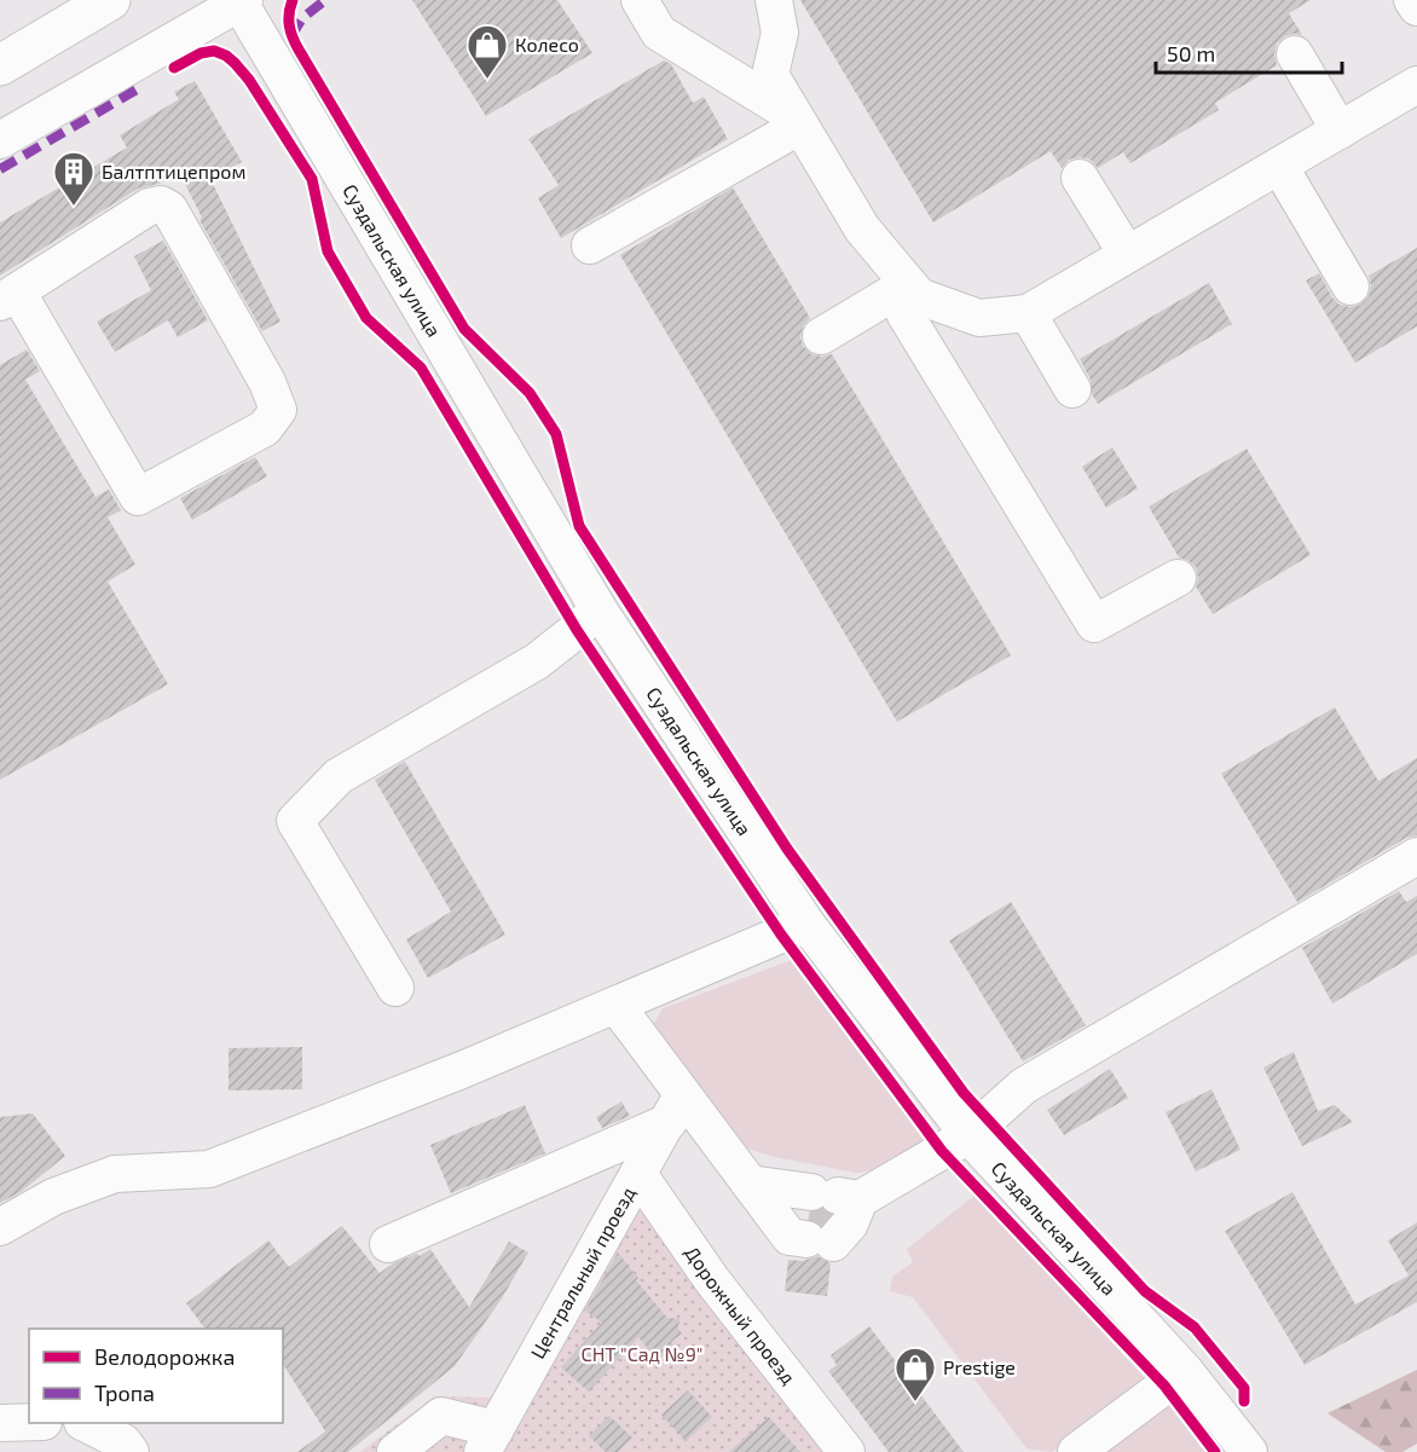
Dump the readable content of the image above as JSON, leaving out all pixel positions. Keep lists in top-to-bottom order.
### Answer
{
  "streets": {
    "street": ["Суздальская улица", "Центральный проезд", "Дорожный проезд"]
  },
  "crossings": [
    ["Центральный проезд", "Дорожный проезд"]
  ],
  "parks": ["СНТ \"Сад №9\""],
  "places": {
    "shop": ["Колесо", "Prestige"],
    "building": ["Балтптицепром"]
  },
  "legend": ["Велодорожка", "Тропа"],
  "scale_bar": "50 m"
}
